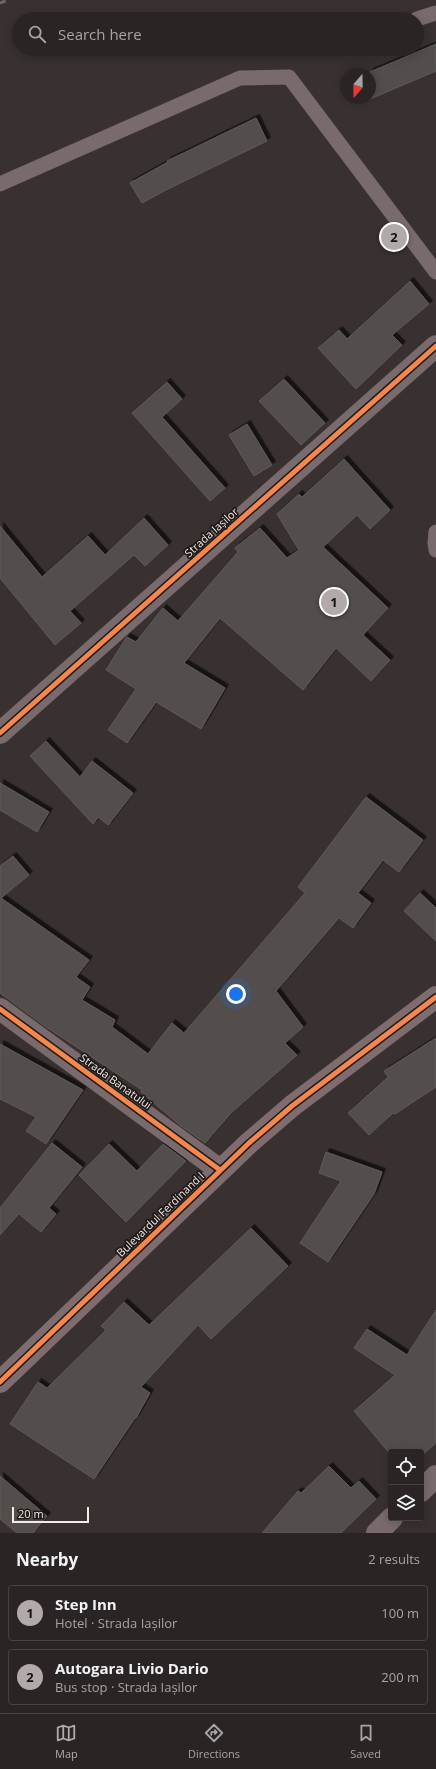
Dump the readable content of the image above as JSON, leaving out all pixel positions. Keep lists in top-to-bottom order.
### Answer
{
  "streets": {
    "main road": ["Bulevardul Ferdinand I"],
    "street": ["Strada Iașilor", "Strada Banatului"]
  },
  "crossings": [
    ["Strada Banatului", "Bulevardul Ferdinand I"]
  ],
  "scale_bar": "20 m",
  "north": "bottom",
  "page": {
    "search": "Search here",
    "pins": ["2", "1"],
    "scale": "20 m",
    "heading": ["Nearby", "2 results"],
    "list": [
      {
        "mark": "1",
        "name": "Step Inn",
        "note": "Hotel · Strada Iașilor",
        "value": "100 m"
      },
      {
        "mark": "2",
        "name": "Autogara Livio Dario",
        "note": "Bus stop · Strada Iașilor",
        "value": "200 m"
      }
    ],
    "nav": ["Map", "Directions", "Saved"]
  }
}
